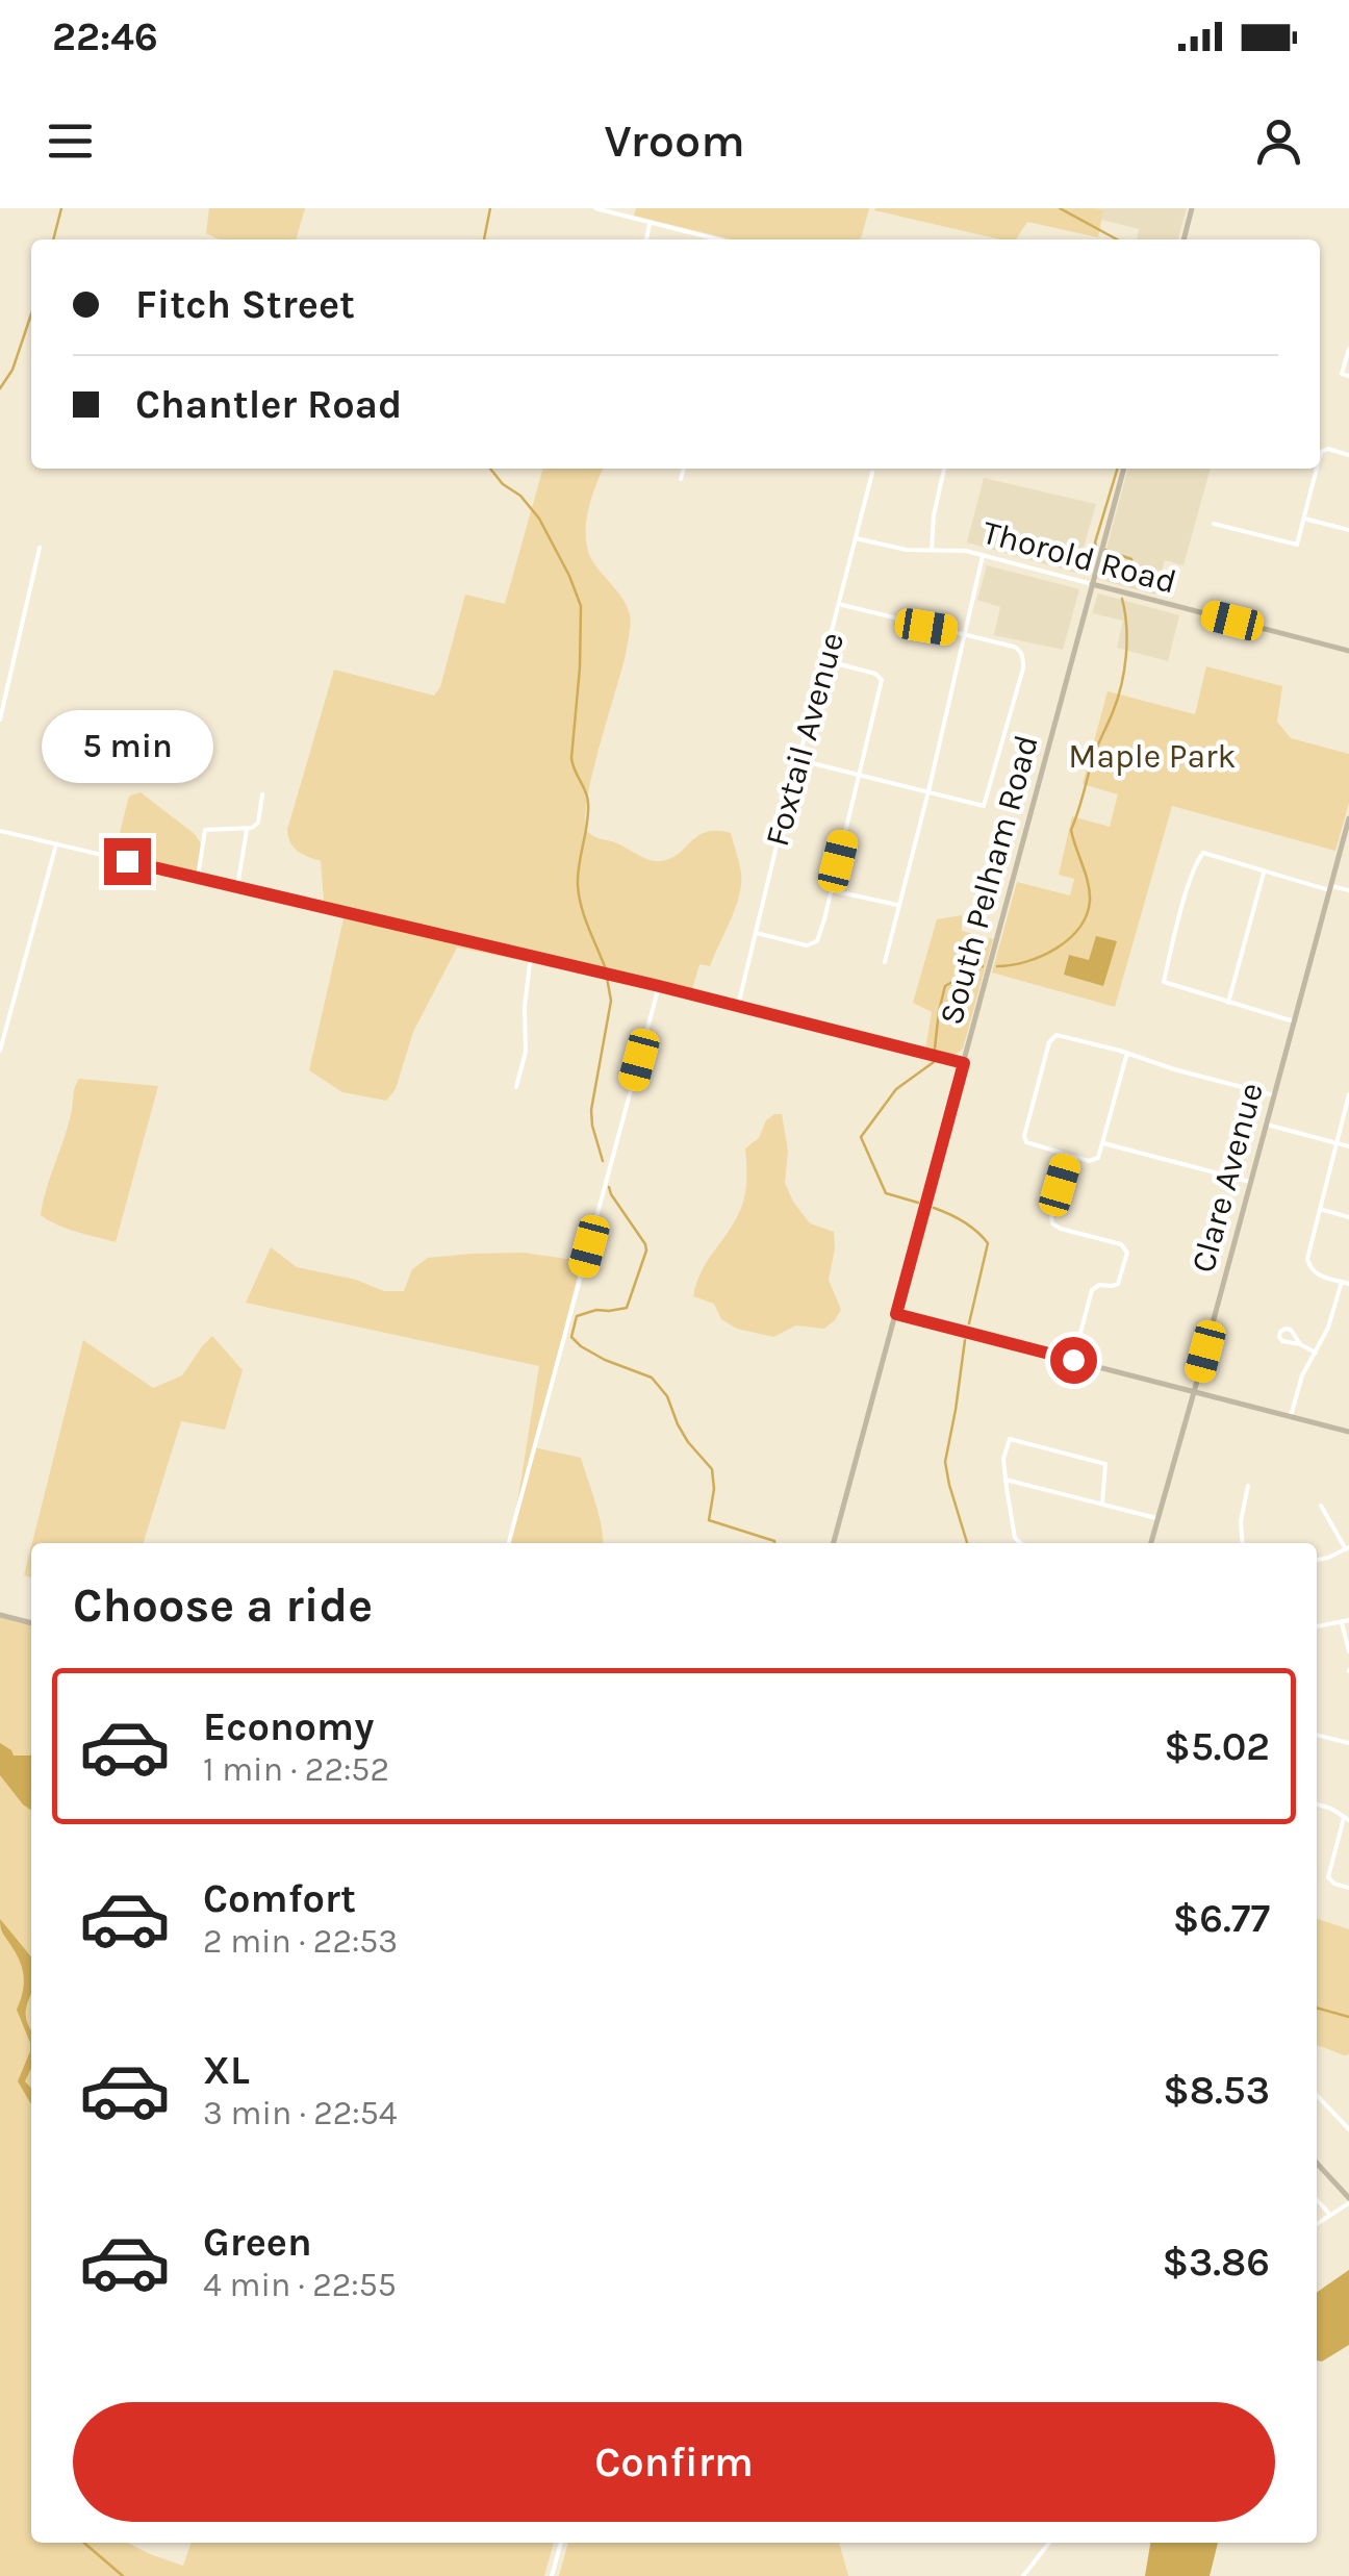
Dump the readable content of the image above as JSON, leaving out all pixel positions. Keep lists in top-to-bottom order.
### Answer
{
  "streets": {
    "street": [
      "Thorold Road",
      "Foxtail Avenue",
      "South Pelham Road",
      "Clare Avenue"
    ]
  },
  "crossings": [
    ["Thorold Road", "Foxtail Avenue"],
    ["Thorold Road", "South Pelham Road"]
  ],
  "parks": ["Maple Park"],
  "page": {
    "status": "22:46",
    "header": "Vroom",
    "banner": ["Fitch Street", "Chantler Road"],
    "bubble": "5 min",
    "heading": "Choose a ride",
    "list": [
      {
        "name": "Economy",
        "note": "1 min · 22:52",
        "value": "$5.02"
      },
      {
        "name": "Comfort",
        "note": "2 min · 22:53",
        "value": "$6.77"
      },
      {
        "name": "XL",
        "note": "3 min · 22:54",
        "value": "$8.53"
      },
      {
        "name": "Green",
        "note": "4 min · 22:55",
        "value": "$3.86"
      }
    ],
    "buttons": "Confirm"
  }
}
